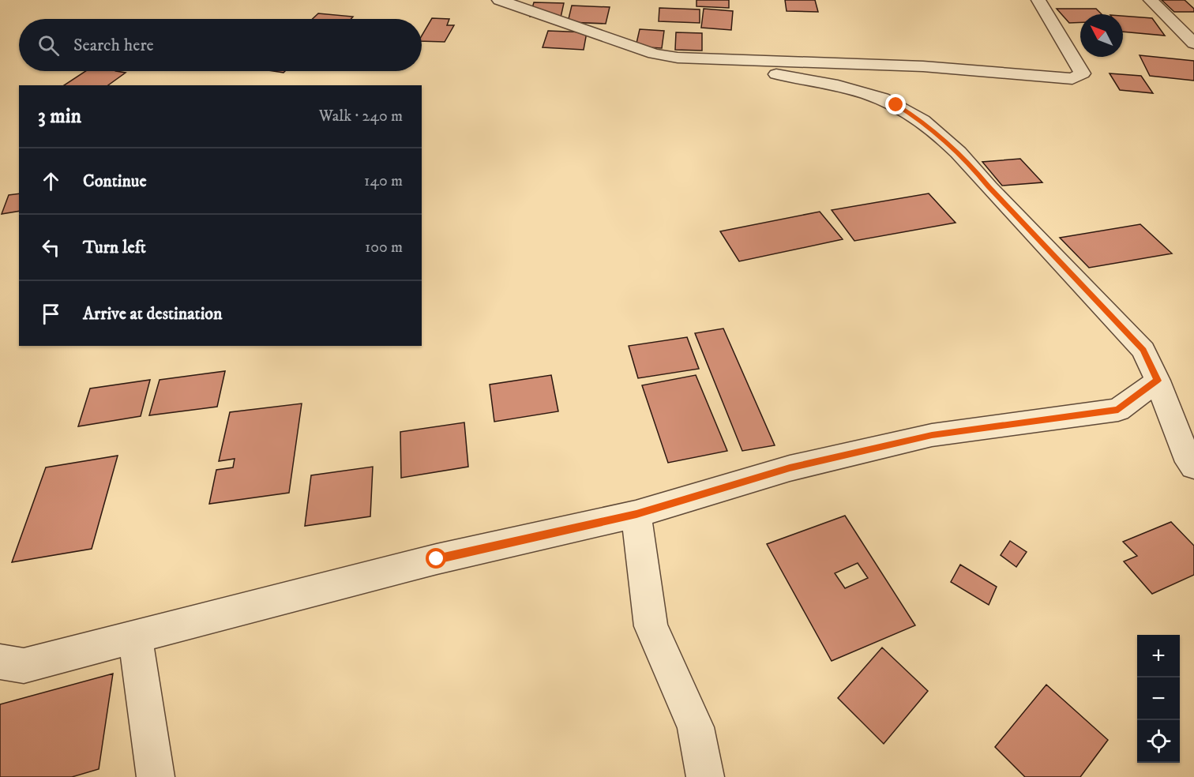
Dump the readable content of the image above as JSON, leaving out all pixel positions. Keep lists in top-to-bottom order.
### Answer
{
  "north": "top left",
  "page": {
    "search": "Search here",
    "heading": ["3 min", "Walk · 240 m"],
    "list": [
      ["Continue", "140 m"],
      ["Turn left", "100 m"],
      "Arrive at destination"
    ],
    "map_buttons": ["+", "−"]
  }
}
